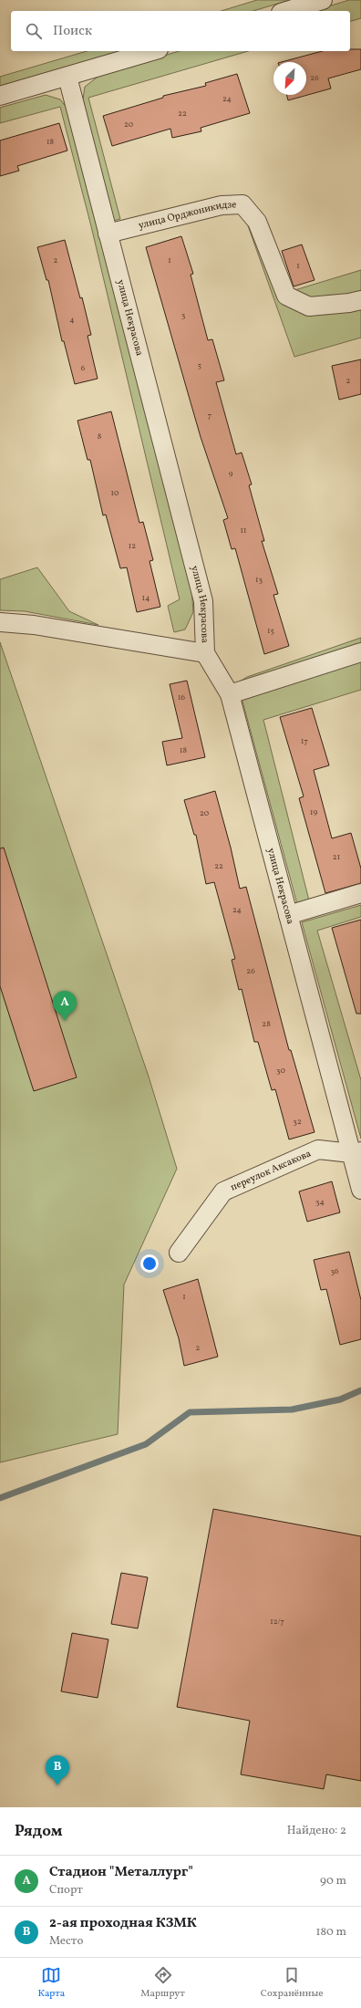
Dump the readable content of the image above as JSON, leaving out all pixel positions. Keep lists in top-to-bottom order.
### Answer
{
  "streets": {
    "street": ["улица Орджоникидзе", "улица Некрасова", "переулок Аксакова"]
  },
  "crossings": [
    ["улица Орджоникидзе", "улица Некрасова"],
    ["улица Некрасова", "переулок Аксакова"]
  ],
  "house_numbers": [
    "26",
    "24",
    "22",
    "20",
    "18",
    "2",
    "1",
    "1",
    "3",
    "4",
    "5",
    "6",
    "2",
    "7",
    "8",
    "9",
    "10",
    "11",
    "12",
    "13",
    "14",
    "15",
    "16",
    "17",
    "18",
    "19",
    "20",
    "21",
    "22",
    "24",
    "26",
    "28",
    "30",
    "32",
    "34",
    "36",
    "1",
    "2",
    "12/7"
  ],
  "north": "bottom left",
  "page": {
    "search": "Поиск",
    "pins": ["A", "B"],
    "heading": ["Рядом", "Найдено: 2"],
    "list": [
      {
        "mark": "A",
        "name": "Стадион \"Металлург\"",
        "note": "Спорт",
        "value": "90 m"
      },
      {
        "mark": "B",
        "name": "2-ая проходная КЗМК",
        "note": "Место",
        "value": "180 m"
      }
    ],
    "nav": ["Карта", "Маршрут", "Сохранённые"]
  }
}
